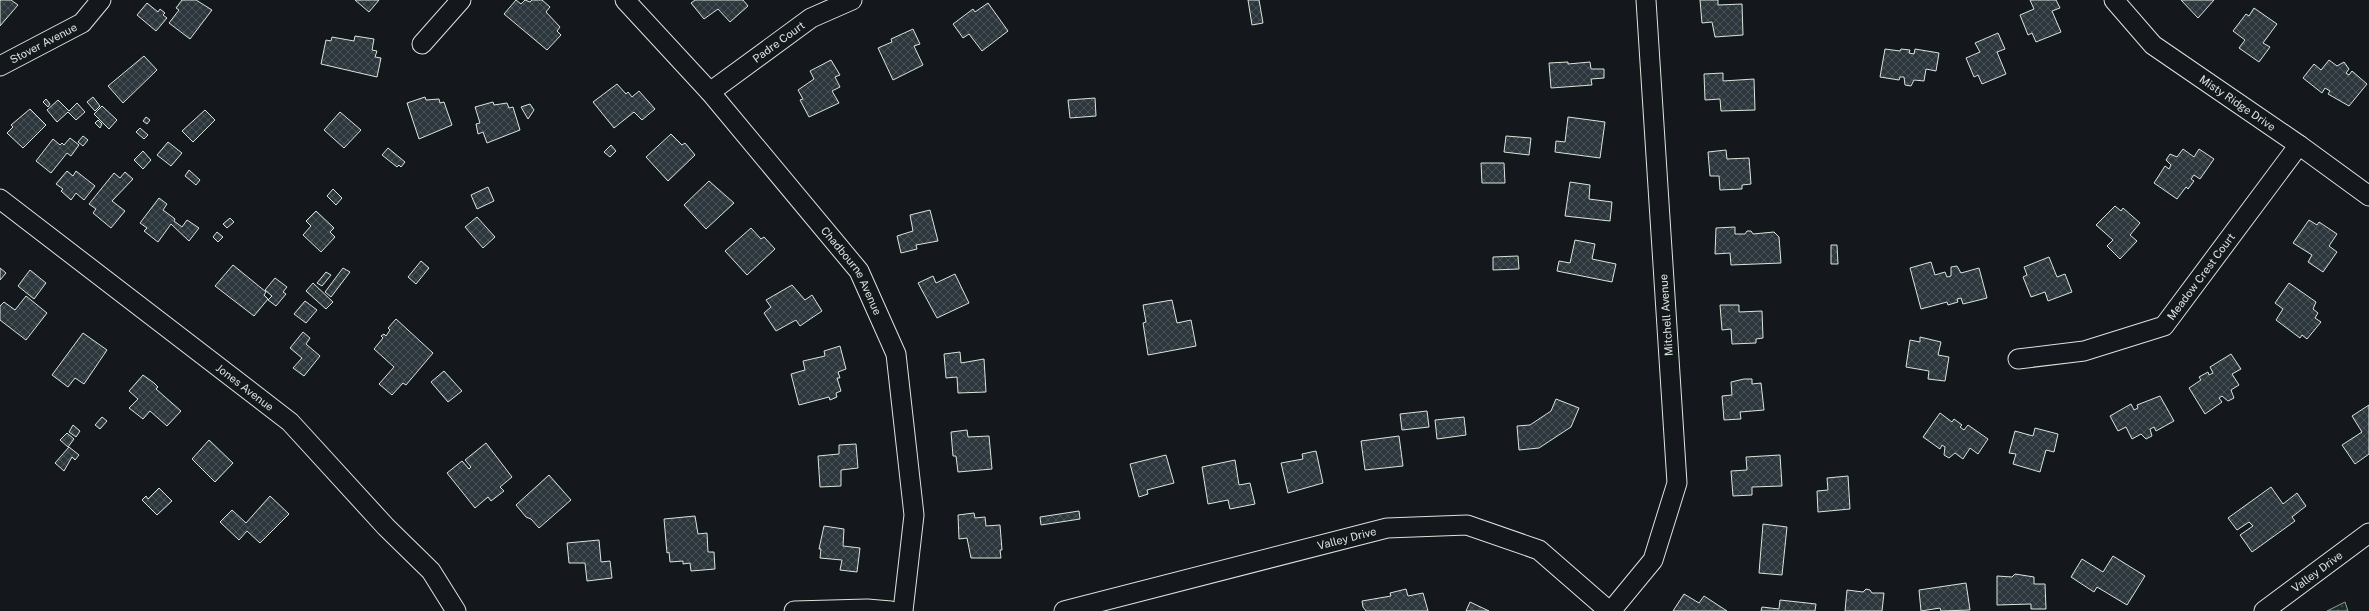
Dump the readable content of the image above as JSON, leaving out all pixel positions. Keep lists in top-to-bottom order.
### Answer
{
  "streets": {
    "street": [
      "Padre Court",
      "Stover Avenue",
      "Misty Ridge Drive",
      "Chadbourne Avenue",
      "Meadow Crest Court",
      "Mitchell Avenue",
      "Jones Avenue",
      "Valley Drive"
    ]
  },
  "crossings": [
    ["Padre Court", "Chadbourne Avenue"],
    ["Misty Ridge Drive", "Meadow Crest Court"],
    ["Mitchell Avenue", "Valley Drive"]
  ]
}
